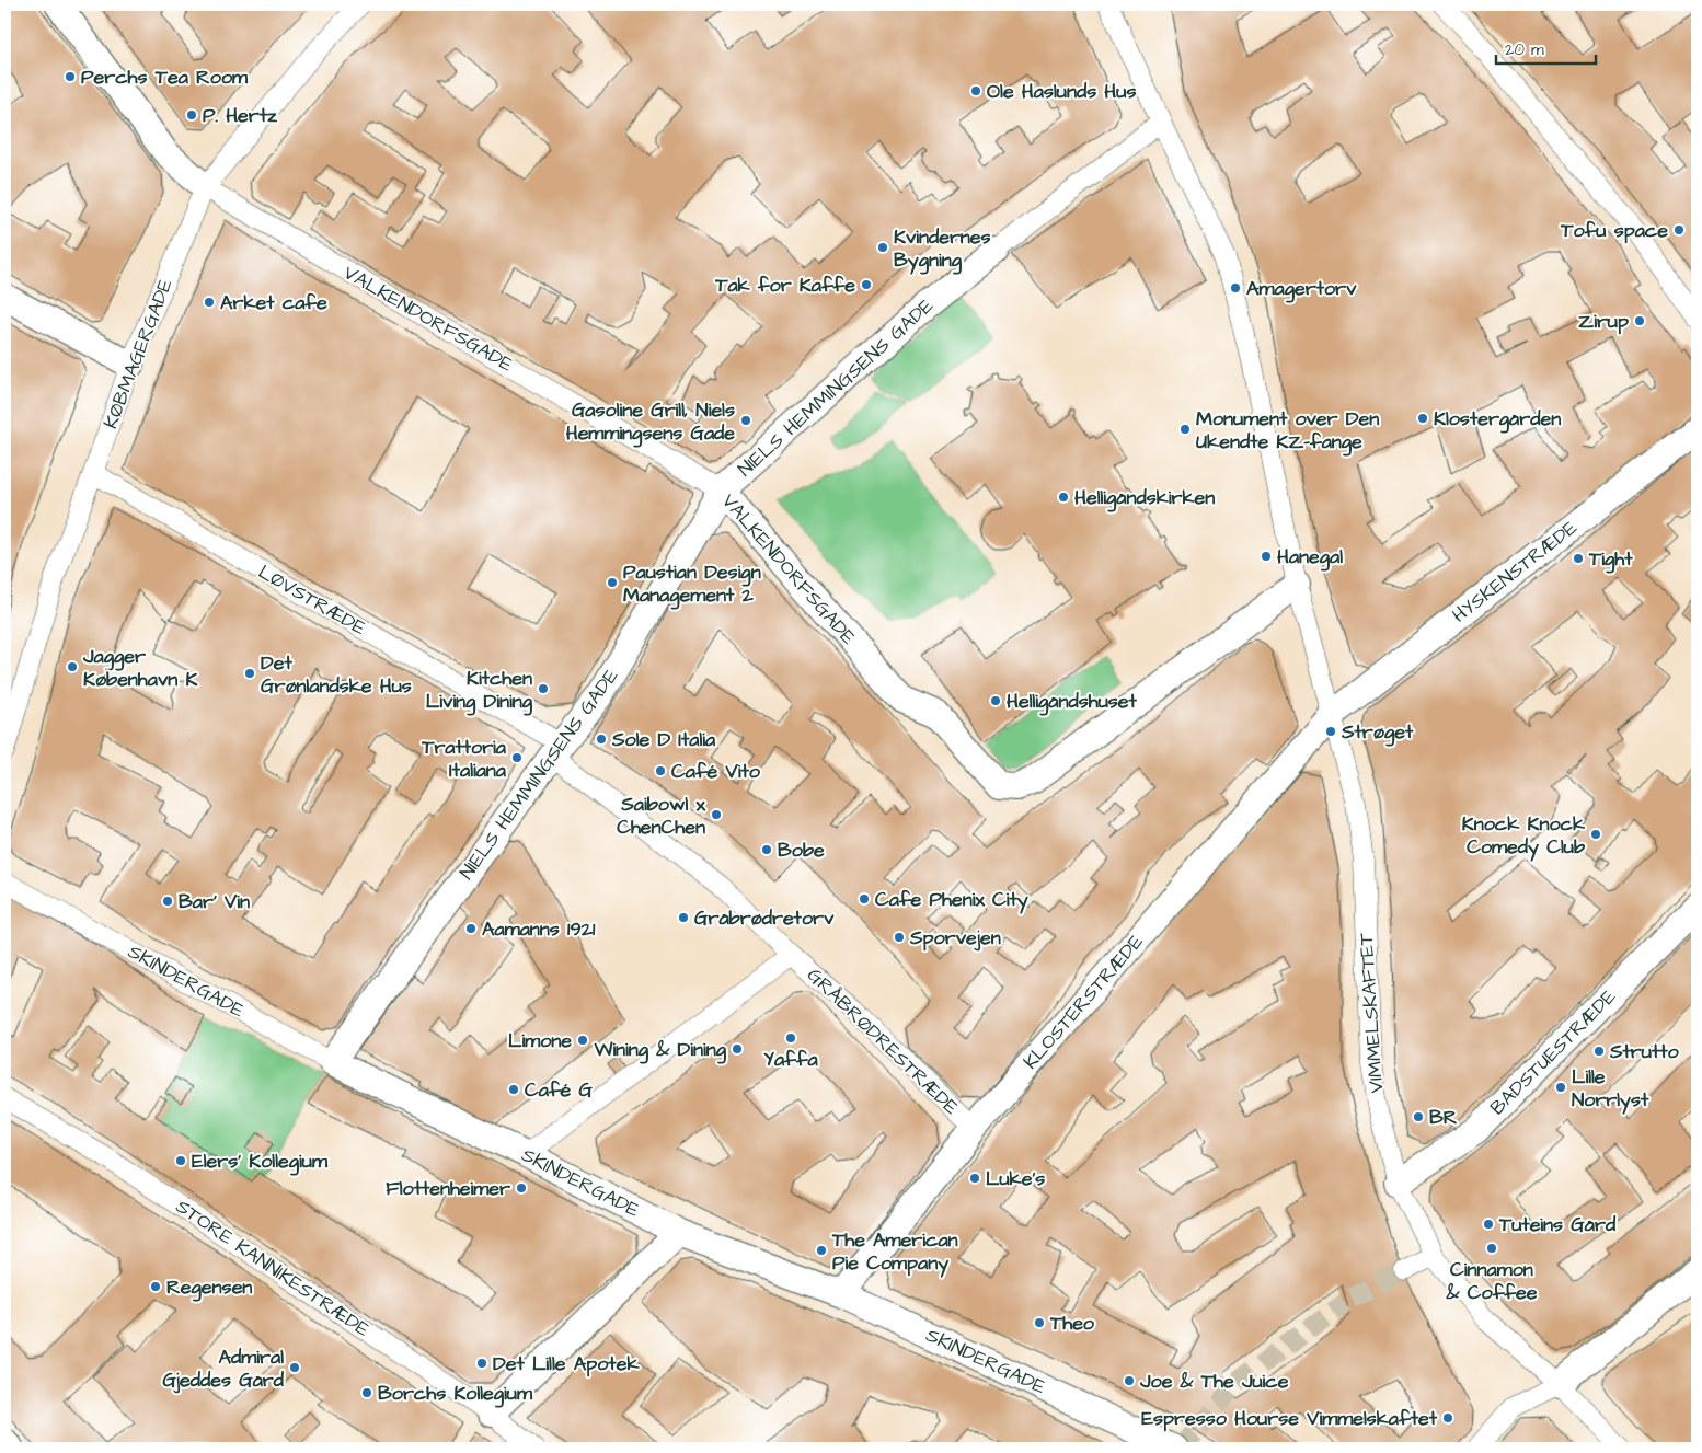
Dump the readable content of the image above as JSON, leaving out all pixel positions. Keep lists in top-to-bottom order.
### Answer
{
  "streets": {
    "street": [
      "VALKENDORFSGADE",
      "KØBMAGERGADE",
      "NIELS HEMMINGSENS GADE",
      "HYSKENSTRÆDE",
      "LØVSTRÆDE",
      "SKINDERGADE",
      "KLOSTERSTRÆDE",
      "VIMMELSKAFTET",
      "GRÅBRØDRESTRÆDE",
      "BADSTUESTRÆDE",
      "STORE KANNIKESTRÆDE"
    ]
  },
  "crossings": [
    ["VALKENDORFSGADE", "KØBMAGERGADE"],
    ["VALKENDORFSGADE", "NIELS HEMMINGSENS GADE"],
    ["KØBMAGERGADE", "LØVSTRÆDE"],
    ["NIELS HEMMINGSENS GADE", "LØVSTRÆDE"],
    ["NIELS HEMMINGSENS GADE", "SKINDERGADE"],
    ["HYSKENSTRÆDE", "KLOSTERSTRÆDE"],
    ["HYSKENSTRÆDE", "VIMMELSKAFTET"],
    ["SKINDERGADE", "KLOSTERSTRÆDE"],
    ["KLOSTERSTRÆDE", "VIMMELSKAFTET"],
    ["KLOSTERSTRÆDE", "GRÅBRØDRESTRÆDE"],
    ["VIMMELSKAFTET", "BADSTUESTRÆDE"]
  ],
  "places": [
    "Perchs Tea Room",
    "Ole Haslunds Hus",
    "P. Hertz",
    "Tofu space",
    "Kvindernes Bygning",
    "Tak for Kaffe",
    "Amagertorv",
    "Arket cafe",
    "Zirup",
    "Klostergården",
    "Gasoline Grill, Niels Hemmingsens Gade",
    "Monument over Den Ukendte KZ-fange",
    "Helligåndskirken",
    "Hanegal",
    "Tight",
    "Paustian Design Management 2",
    "Jagger København K",
    "Det Grønlandske Hus",
    "Kitchen Living Dining",
    "Helligåndshuset",
    "Strøget",
    "Sole D Italia",
    "Trattoria Italiana",
    "Café Vito",
    "Saibowl x ChenChen",
    "Knock Knock Comedy Club",
    "Bobe",
    "Cafe Phenix City",
    "Bar' Vin",
    "Gråbrødretorv",
    "Aamanns 1921",
    "Sporvejen",
    "Yaffa",
    "Limone",
    "Wining & Dining",
    "Strutto",
    "Lille Norrlyst",
    "Café G",
    "BR",
    "Elers' Kollegium",
    "Luke's",
    "Flottenheimer",
    "Tuteins Gård",
    "Cinnamon & Coffee",
    "The American Pie Company",
    "Regensen",
    "Theo",
    "Det Lille Apotek",
    "Admiral Gjeddes Gård",
    "Joe & The Juice",
    "Borchs Kollegium",
    "Espresso Hourse Vimmelskaftet"
  ],
  "scale_bar": "20 m"
}
